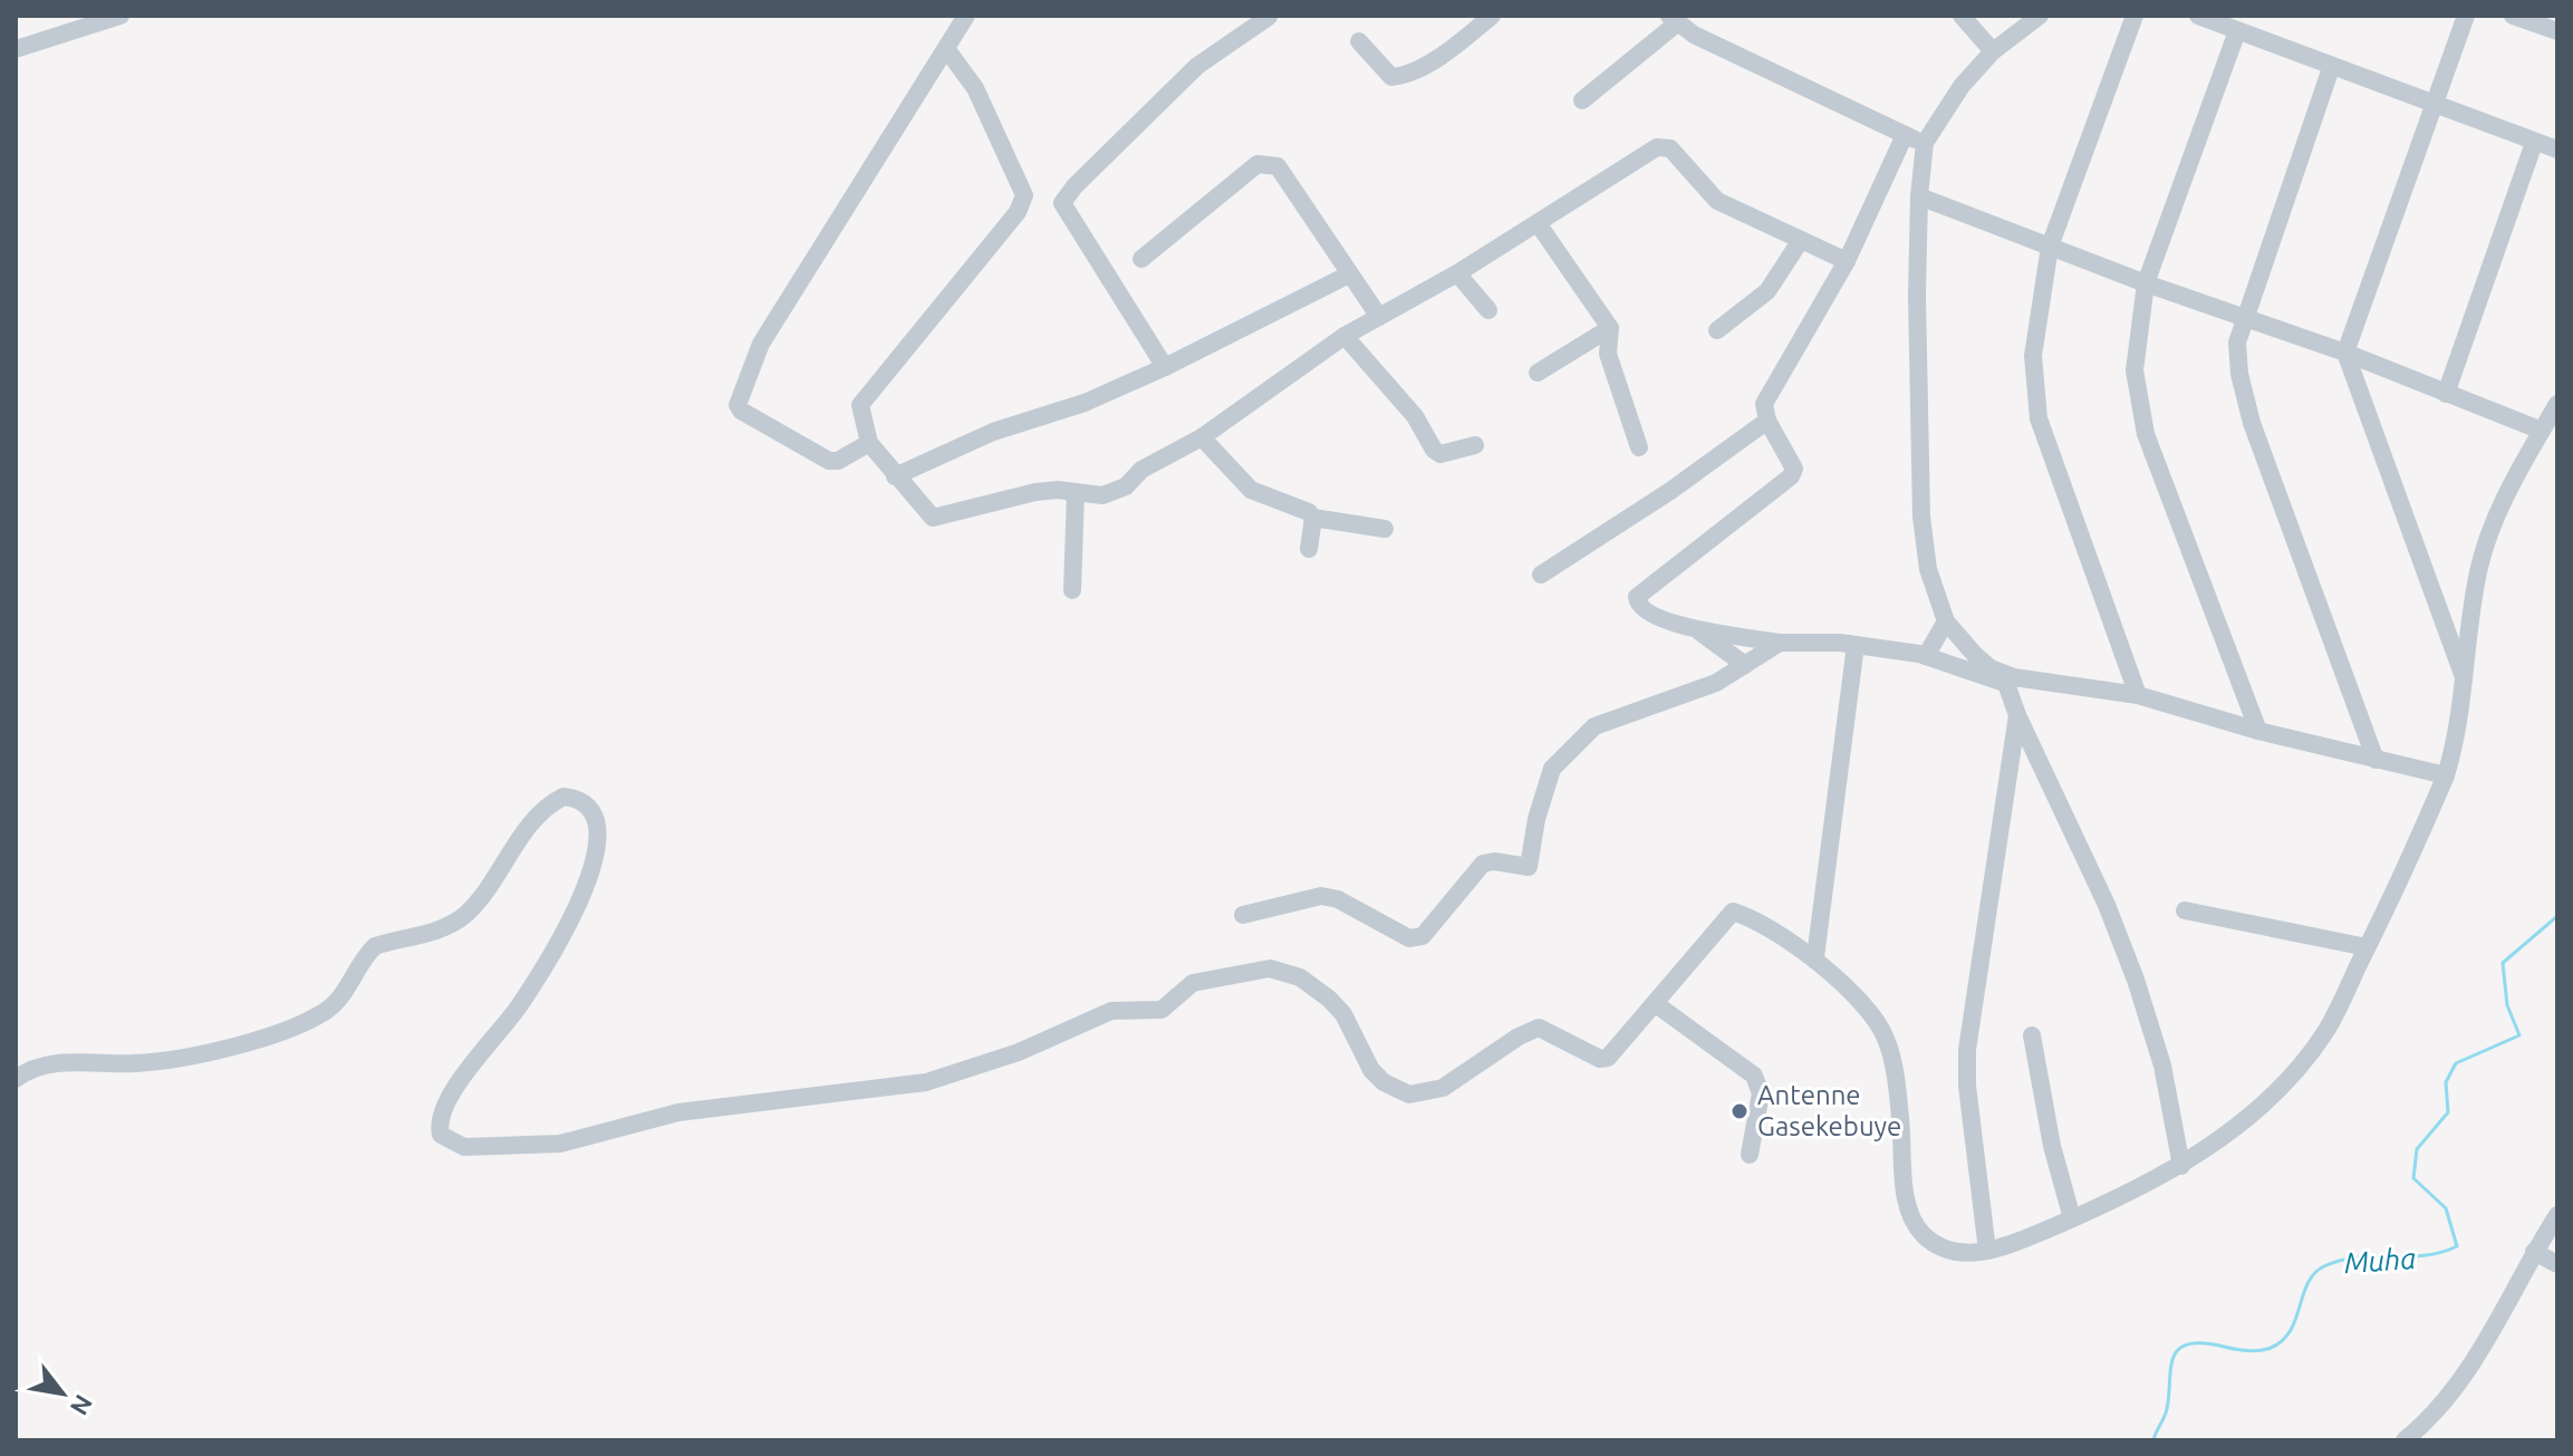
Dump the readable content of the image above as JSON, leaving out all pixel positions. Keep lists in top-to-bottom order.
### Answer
{
  "water": ["Muha"],
  "places": ["Antenne Gasekebuye"],
  "north": "bottom right"
}
